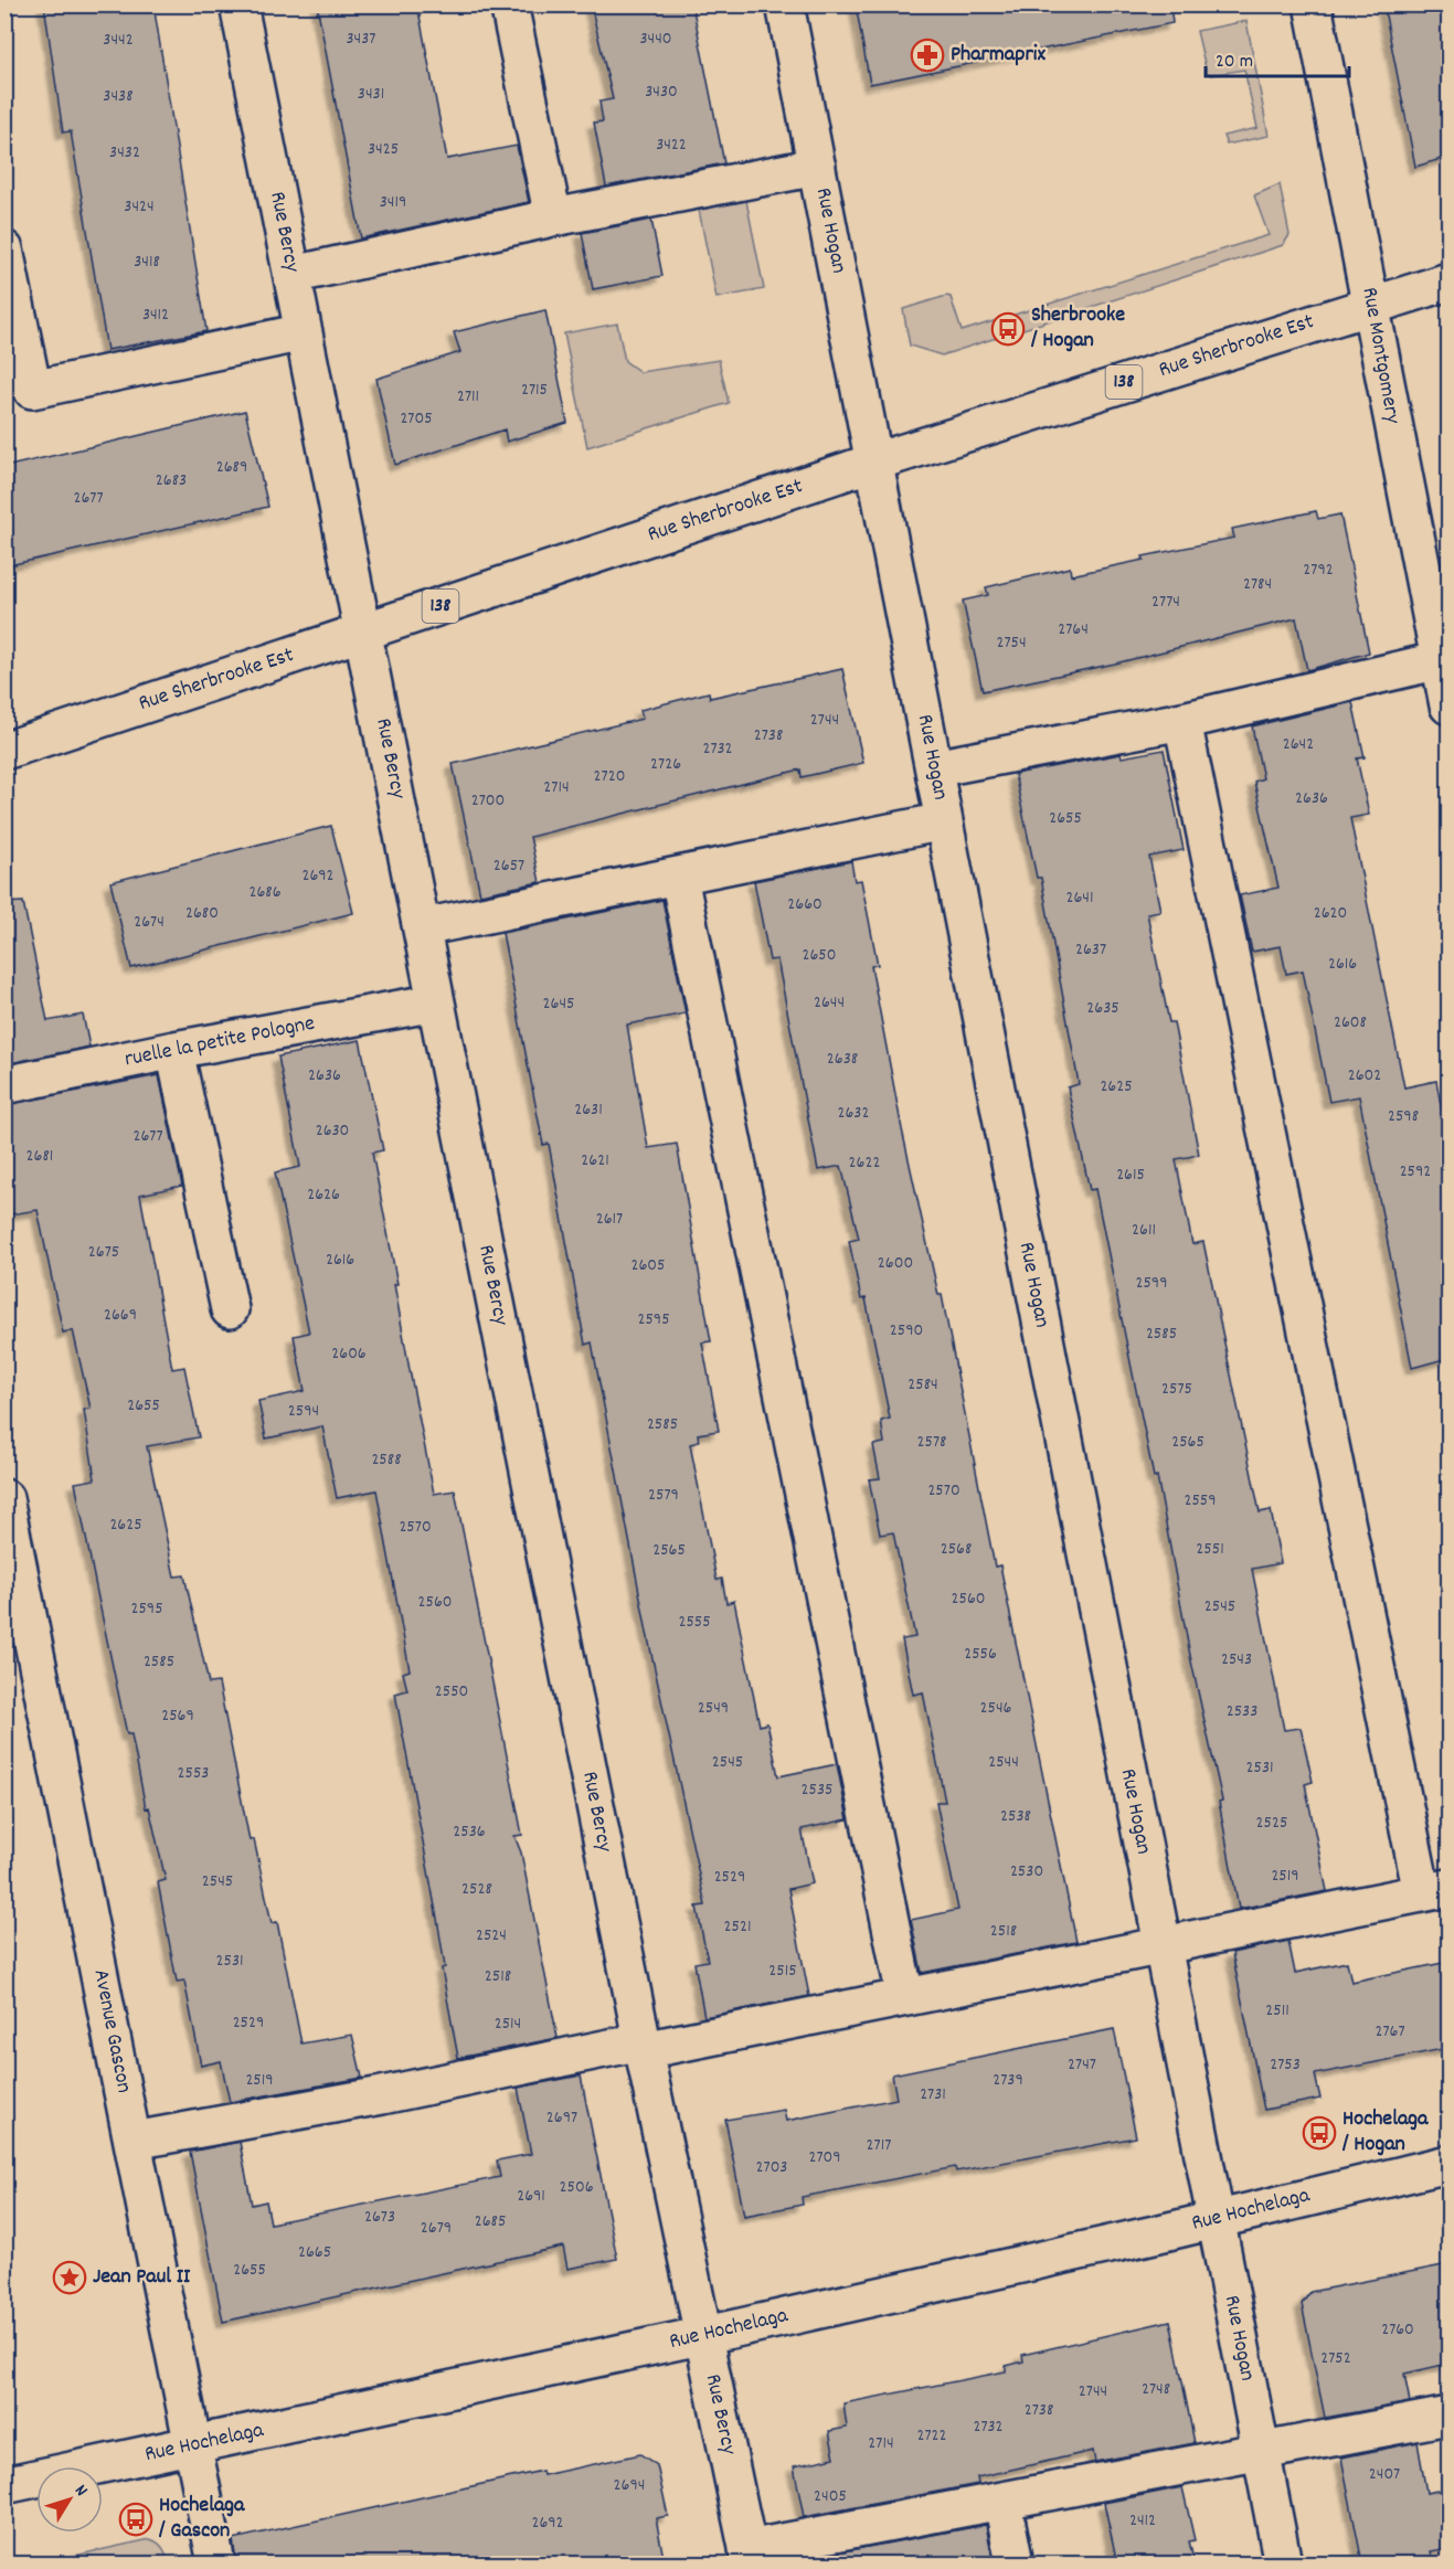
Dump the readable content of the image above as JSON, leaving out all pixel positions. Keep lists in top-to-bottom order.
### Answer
{
  "streets": {
    "street": [
      "Rue Hogan",
      "Rue Bercy",
      "Rue Sherbrooke Est",
      "Rue Montgomery",
      "138",
      "ruelle la petite Pologne",
      "Avenue Gascon",
      "Rue Hochelaga"
    ]
  },
  "crossings": [
    ["Rue Hogan", "Rue Sherbrooke Est"],
    ["Rue Hogan", "Rue Hochelaga"],
    ["Rue Bercy", "Rue Sherbrooke Est"],
    ["Rue Bercy", "ruelle la petite Pologne"],
    ["Rue Bercy", "Rue Hochelaga"],
    ["Rue Sherbrooke Est", "Rue Montgomery"],
    ["Avenue Gascon", "Rue Hochelaga"]
  ],
  "places": {
    "pharmacy": ["Pharmaprix"],
    "bus stop": ["Sherbrooke / Hogan", "Hochelaga / Hogan", "Hochelaga / Gascon"],
    "place": ["Jean Paul II"]
  },
  "house_numbers": [
    "3437",
    "3440",
    "3442",
    "3430",
    "3431",
    "3438",
    "3422",
    "3425",
    "3432",
    "3419",
    "3424",
    "3418",
    "3412",
    "2715",
    "2711",
    "2705",
    "2689",
    "2683",
    "2677",
    "2792",
    "2784",
    "2774",
    "2764",
    "2754",
    "2744",
    "2738",
    "2642",
    "2732",
    "2726",
    "2720",
    "2714",
    "2636",
    "2700",
    "2655",
    "2657",
    "2692",
    "2686",
    "2641",
    "2660",
    "2680",
    "2620",
    "2674",
    "2637",
    "2650",
    "2616",
    "2644",
    "2645",
    "2635",
    "2608",
    "2638",
    "2636",
    "2602",
    "2625",
    "2631",
    "2632",
    "2598",
    "2630",
    "2677",
    "2681",
    "2621",
    "2622",
    "2592",
    "2615",
    "2626",
    "2617",
    "2611",
    "2675",
    "2616",
    "2600",
    "2605",
    "2599",
    "2669",
    "2595",
    "2590",
    "2585",
    "2606",
    "2584",
    "2575",
    "2655",
    "2594",
    "2585",
    "2578",
    "2565",
    "2588",
    "2570",
    "2579",
    "2559",
    "2625",
    "2570",
    "2568",
    "2551",
    "2565",
    "2560",
    "2560",
    "2545",
    "2595",
    "2555",
    "2556",
    "2543",
    "2585",
    "2550",
    "2549",
    "2546",
    "2533",
    "2569",
    "2545",
    "2544",
    "2531",
    "2553",
    "2535",
    "2538",
    "2525",
    "2536",
    "2530",
    "2519",
    "2529",
    "2545",
    "2528",
    "2521",
    "2518",
    "2524",
    "2531",
    "2515",
    "2518",
    "2511",
    "2529",
    "2514",
    "2767",
    "2747",
    "2753",
    "2519",
    "2739",
    "2731",
    "2697",
    "2717",
    "2709",
    "2703",
    "2506",
    "2691",
    "2673",
    "2685",
    "2679",
    "2665",
    "2655",
    "2760",
    "2752",
    "2748",
    "2744",
    "2738",
    "2732",
    "2722",
    "2714",
    "2407",
    "2694",
    "2405",
    "2412",
    "2692"
  ],
  "scale_bar": "20 m",
  "north": "top right"
}
